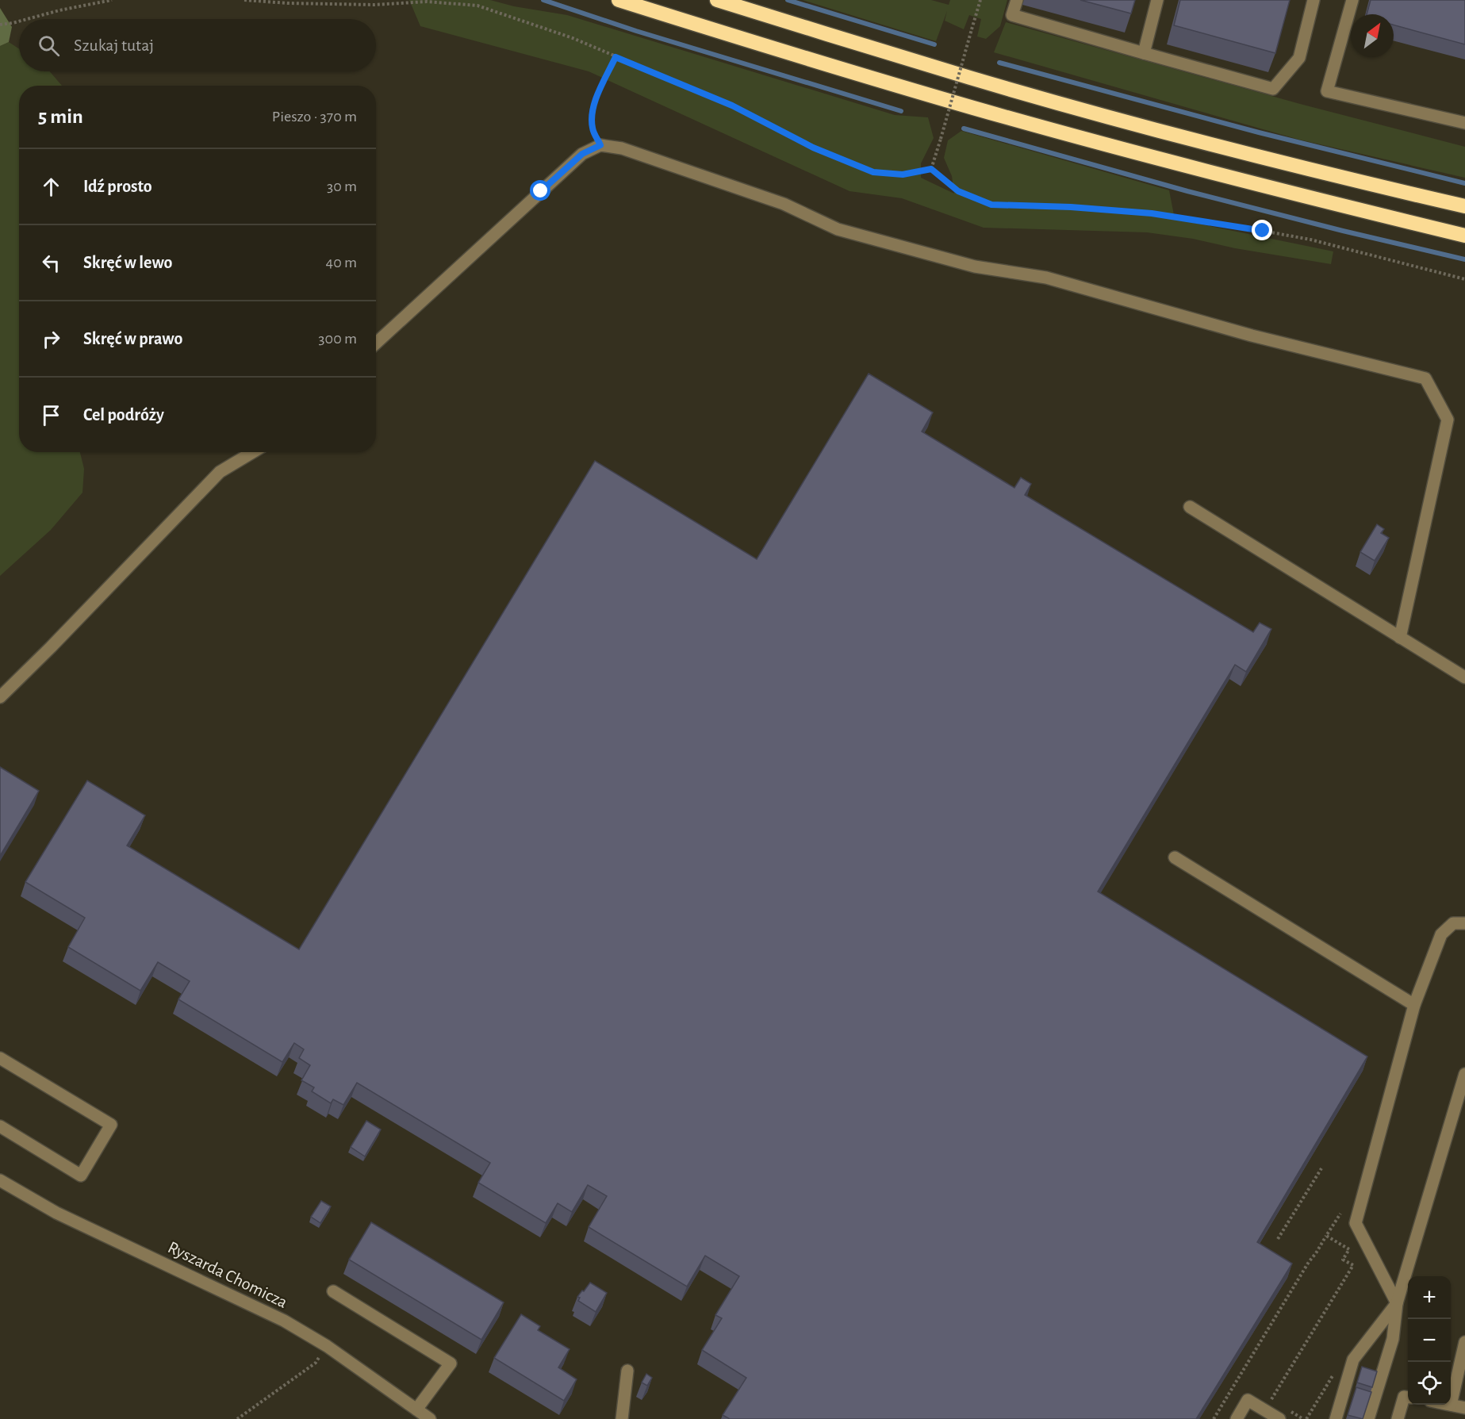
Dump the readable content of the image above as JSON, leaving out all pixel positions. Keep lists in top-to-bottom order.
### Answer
{
  "streets": {
    "street": ["Ryszarda Chomicza"]
  },
  "north": "top right",
  "page": {
    "search": "Szukaj tutaj",
    "heading": ["5 min", "Pieszo · 370 m"],
    "list": [
      ["Idź prosto", "30 m"],
      ["Skręć w lewo", "40 m"],
      ["Skręć w prawo", "300 m"],
      "Cel podróży"
    ],
    "map_buttons": ["+", "−"]
  }
}
